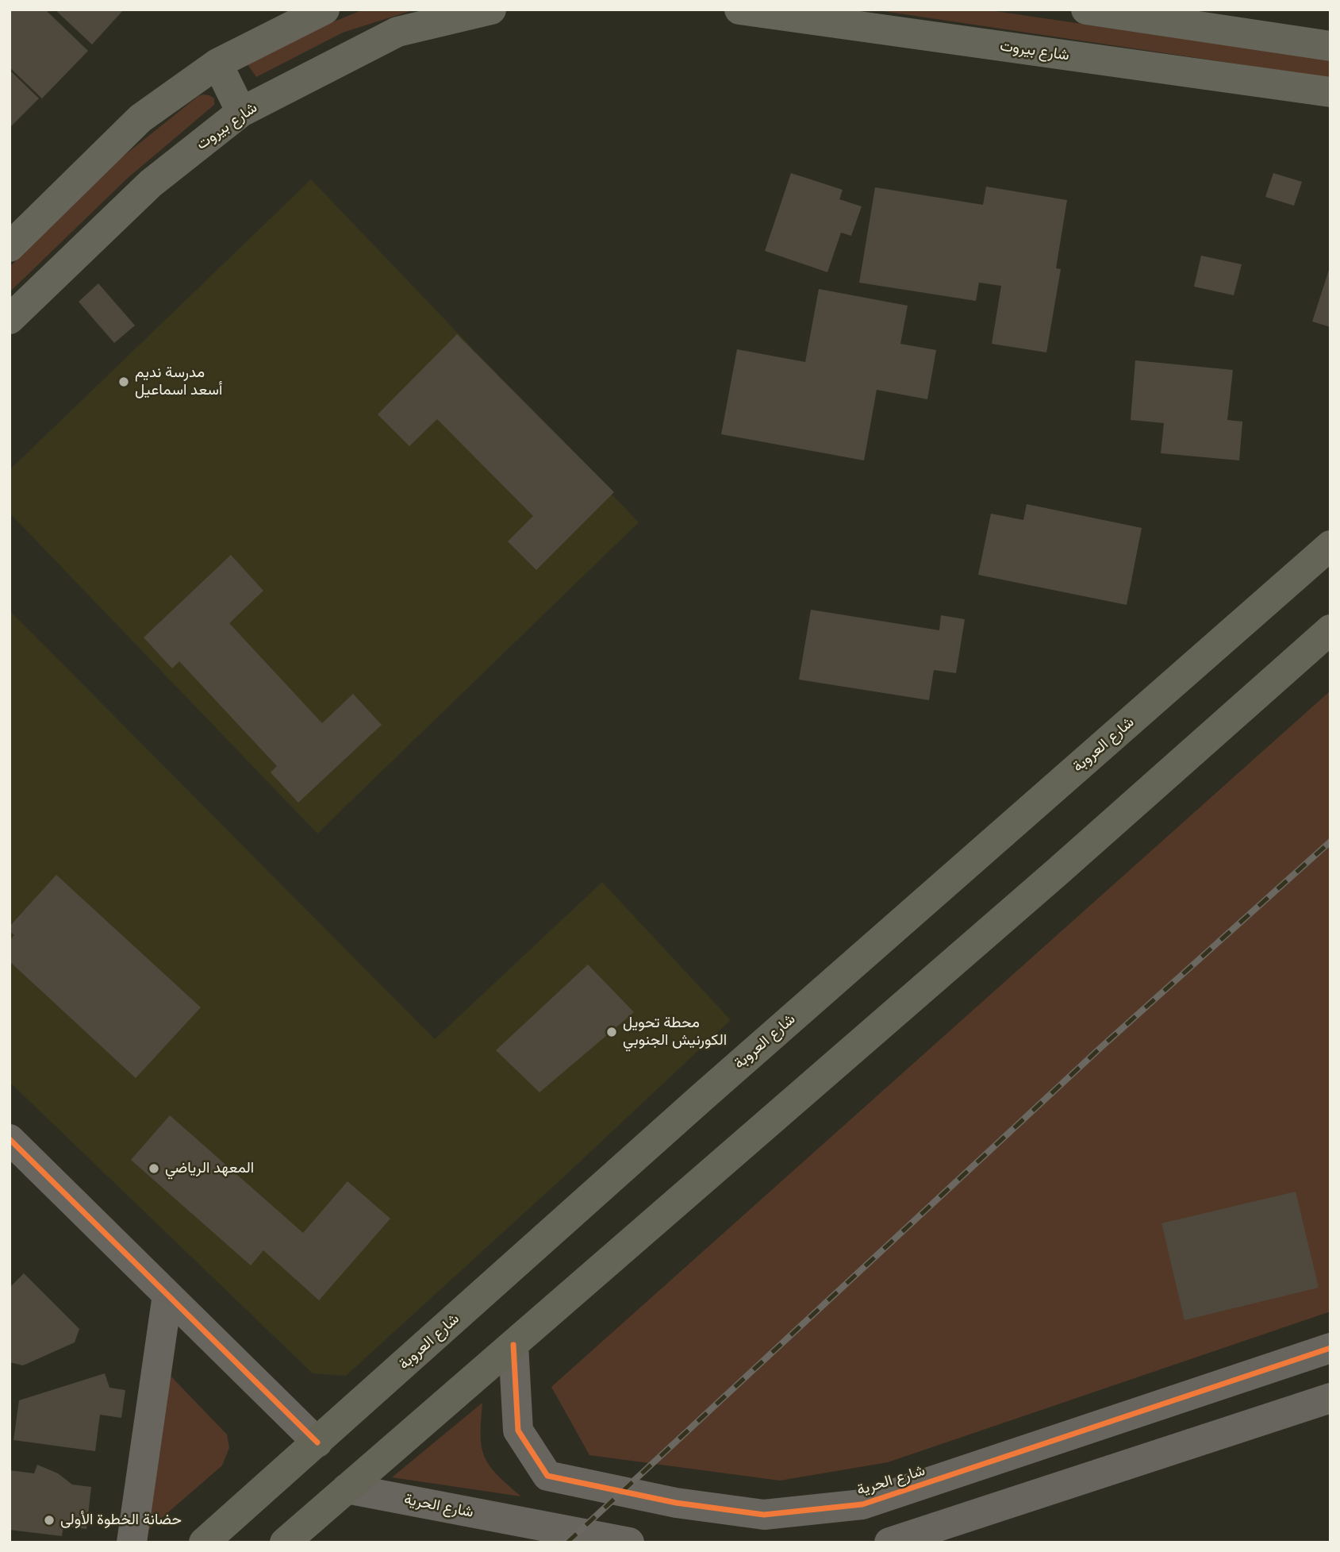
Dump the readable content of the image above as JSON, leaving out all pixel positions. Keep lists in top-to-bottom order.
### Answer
{
  "streets": {
    "main road": ["شارع بيروت", "شارع العروبة"],
    "street": ["شارع الحرية"]
  },
  "places": [
    "مدرسة نديم أسعد اسماعيل",
    "محطة تحويل الكورنيش الجنوبي",
    "المعهد الرياضي",
    "حضانة الخطوة الأولى"
  ]
}
